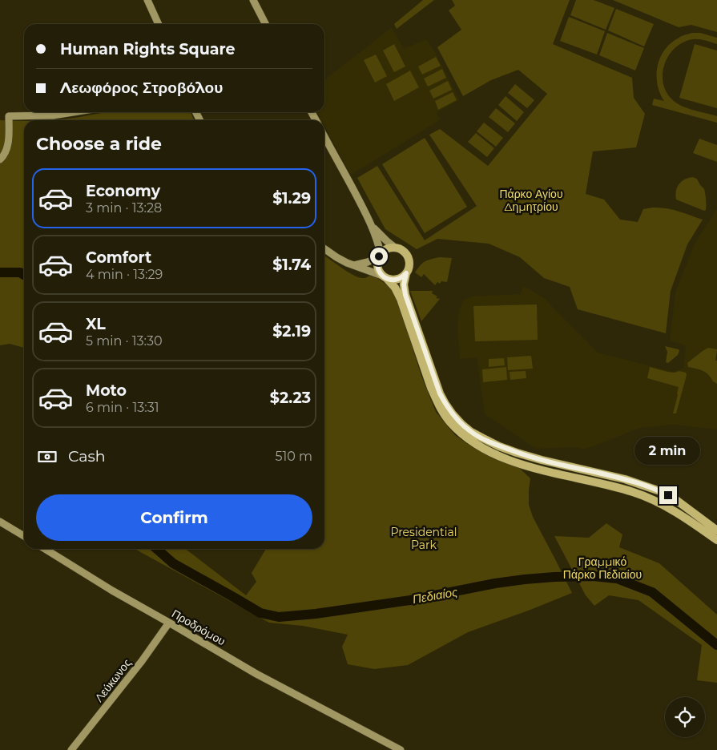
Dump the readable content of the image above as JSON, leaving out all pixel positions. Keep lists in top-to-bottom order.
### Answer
{
  "streets": {
    "main road": ["Προδρόμου", "Λεύκωνος"]
  },
  "crossings": [
    ["Προδρόμου", "Λεύκωνος"]
  ],
  "water": ["Πεδιαίος"],
  "parks": ["Πάρκο Αγίου Δημητρίου", "Presidential Park", "Γραμμικό Πάρκο Πεδιαίου"],
  "page": {
    "banner": ["Human Rights Square", "Λεωφόρος Στροβόλου"],
    "heading": "Choose a ride",
    "list": [
      {
        "name": "Economy",
        "note": "3 min · 13:28",
        "value": "$1.29"
      },
      {
        "name": "Comfort",
        "note": "4 min · 13:29",
        "value": "$1.74"
      },
      {
        "name": "XL",
        "note": "5 min · 13:30",
        "value": "$2.19"
      },
      {
        "name": "Moto",
        "note": "6 min · 13:31",
        "value": "$2.23"
      }
    ],
    "pay": ["Cash", "510 m"],
    "bubble": "2 min",
    "buttons": "Confirm"
  }
}
